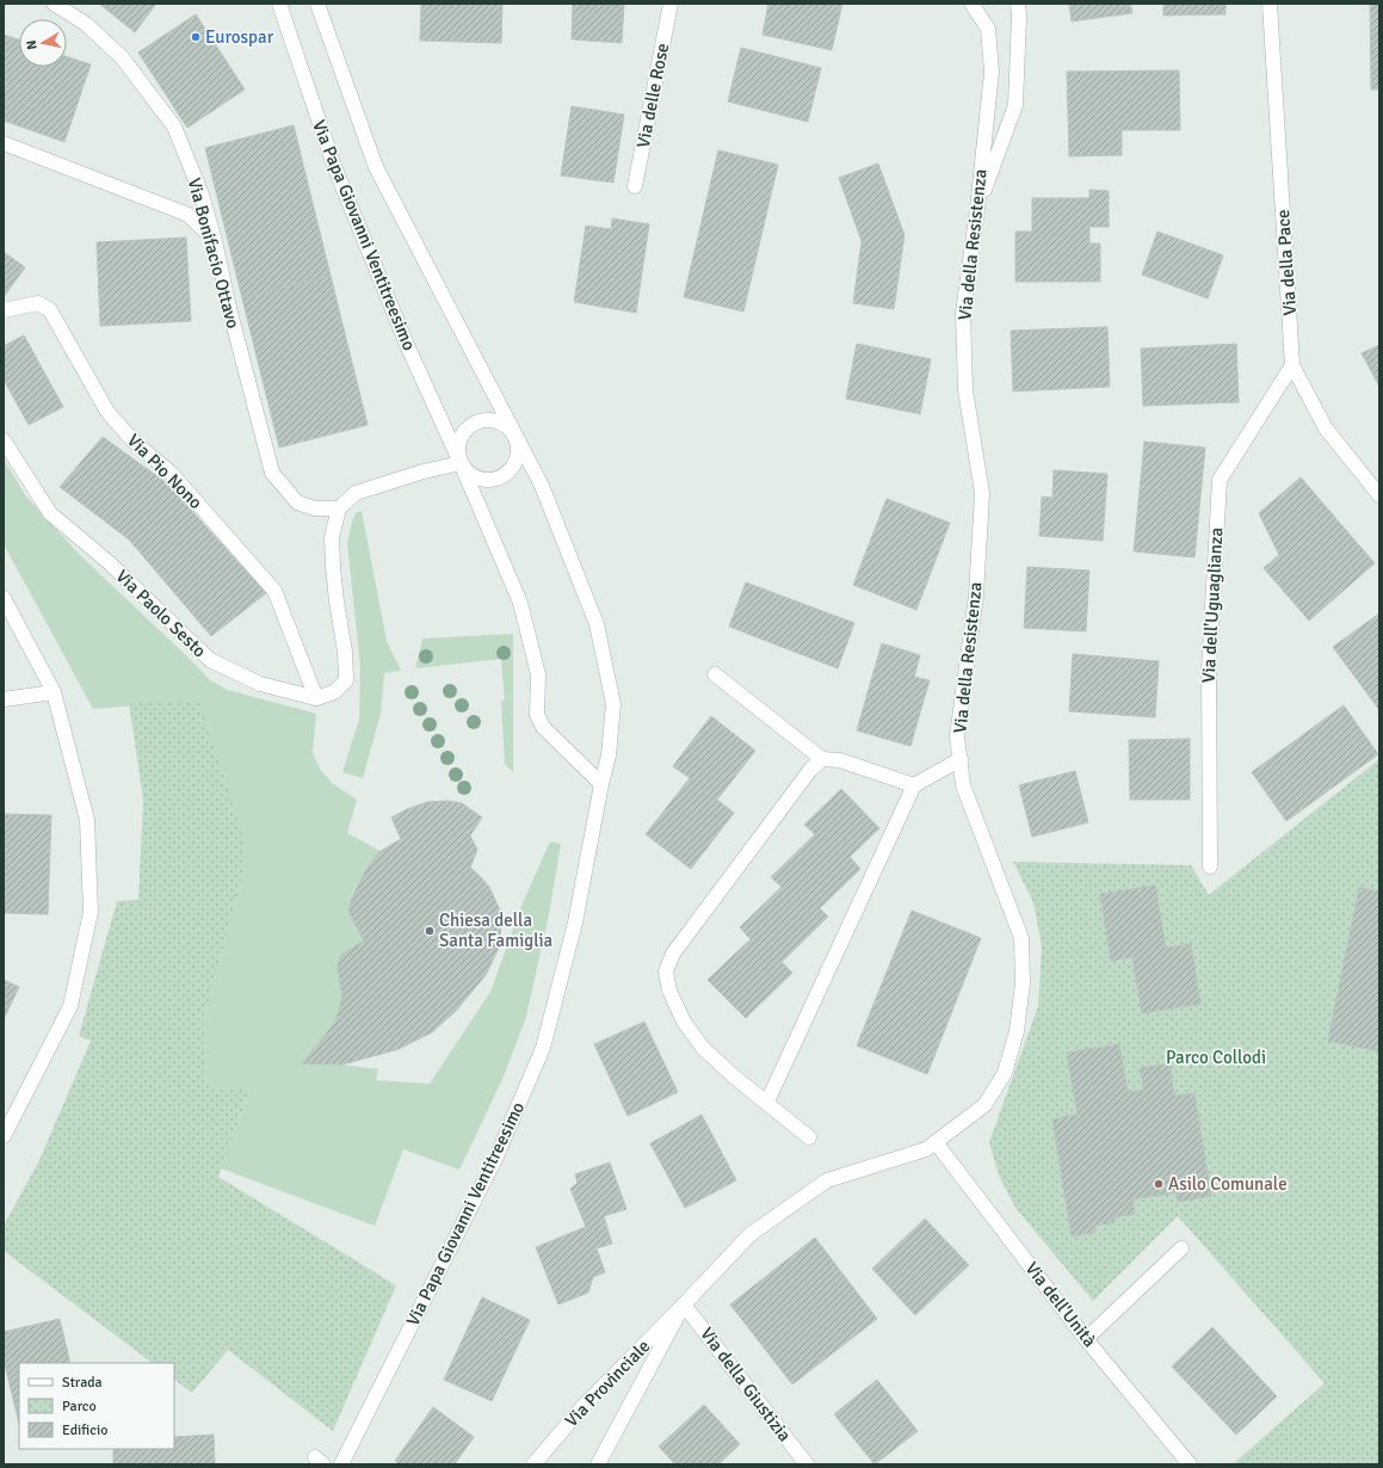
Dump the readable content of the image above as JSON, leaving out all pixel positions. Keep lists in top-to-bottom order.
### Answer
{
  "streets": {
    "street": [
      "Via delle Rose",
      "Via Papa Giovanni Ventitreesimo",
      "Via della Resistenza",
      "Via Bonifacio Ottavo",
      "Via della Pace",
      "Via Pio Nono",
      "Via dell'Uguaglianza",
      "Via Paolo Sesto",
      "Via dell'Unità",
      "Via Provinciale",
      "Via della Giustizia"
    ]
  },
  "crossings": [
    ["Via della Resistenza", "Via dell'Unità"],
    ["Via della Resistenza", "Via Provinciale"],
    ["Via della Resistenza", "Via della Giustizia"],
    ["Via della Pace", "Via dell'Uguaglianza"],
    ["Via Pio Nono", "Via Paolo Sesto"],
    ["Via Provinciale", "Via della Giustizia"]
  ],
  "parks": ["Parco Collodi"],
  "places": ["Eurospar", "Chiesa della Santa Famiglia", "Asilo Comunale"],
  "legend": ["Strada", "Parco", "Edificio"],
  "north": "left"
}
